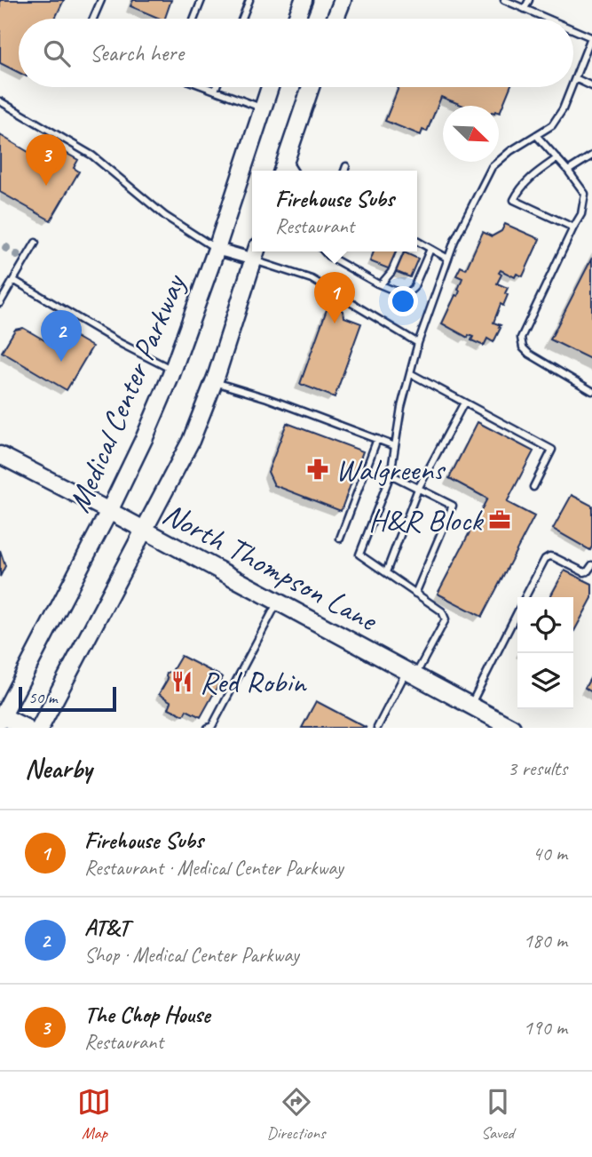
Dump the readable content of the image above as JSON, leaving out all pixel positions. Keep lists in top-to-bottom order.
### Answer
{
  "streets": {
    "main road": ["Medical Center Parkway", "North Thompson Lane"]
  },
  "crossings": [
    ["Medical Center Parkway", "North Thompson Lane"]
  ],
  "places": {
    "pharmacy": ["Walgreens"],
    "office": ["H&R Block"],
    "restaurant": ["Red Robin"]
  },
  "scale_bar": "50 m",
  "north": "bottom right",
  "page": {
    "search": "Search here",
    "pins": ["3", "1", "2"],
    "popup": ["Firehouse Subs", "Restaurant"],
    "scale": "50 m",
    "heading": ["Nearby", "3 results"],
    "list": [
      {
        "mark": "1",
        "name": "Firehouse Subs",
        "note": "Restaurant · Medical Center Parkway",
        "value": "40 m"
      },
      {
        "mark": "2",
        "name": "AT&T",
        "note": "Shop · Medical Center Parkway",
        "value": "180 m"
      },
      {
        "mark": "3",
        "name": "The Chop House",
        "note": "Restaurant",
        "value": "190 m"
      }
    ],
    "nav": ["Map", "Directions", "Saved"]
  }
}
